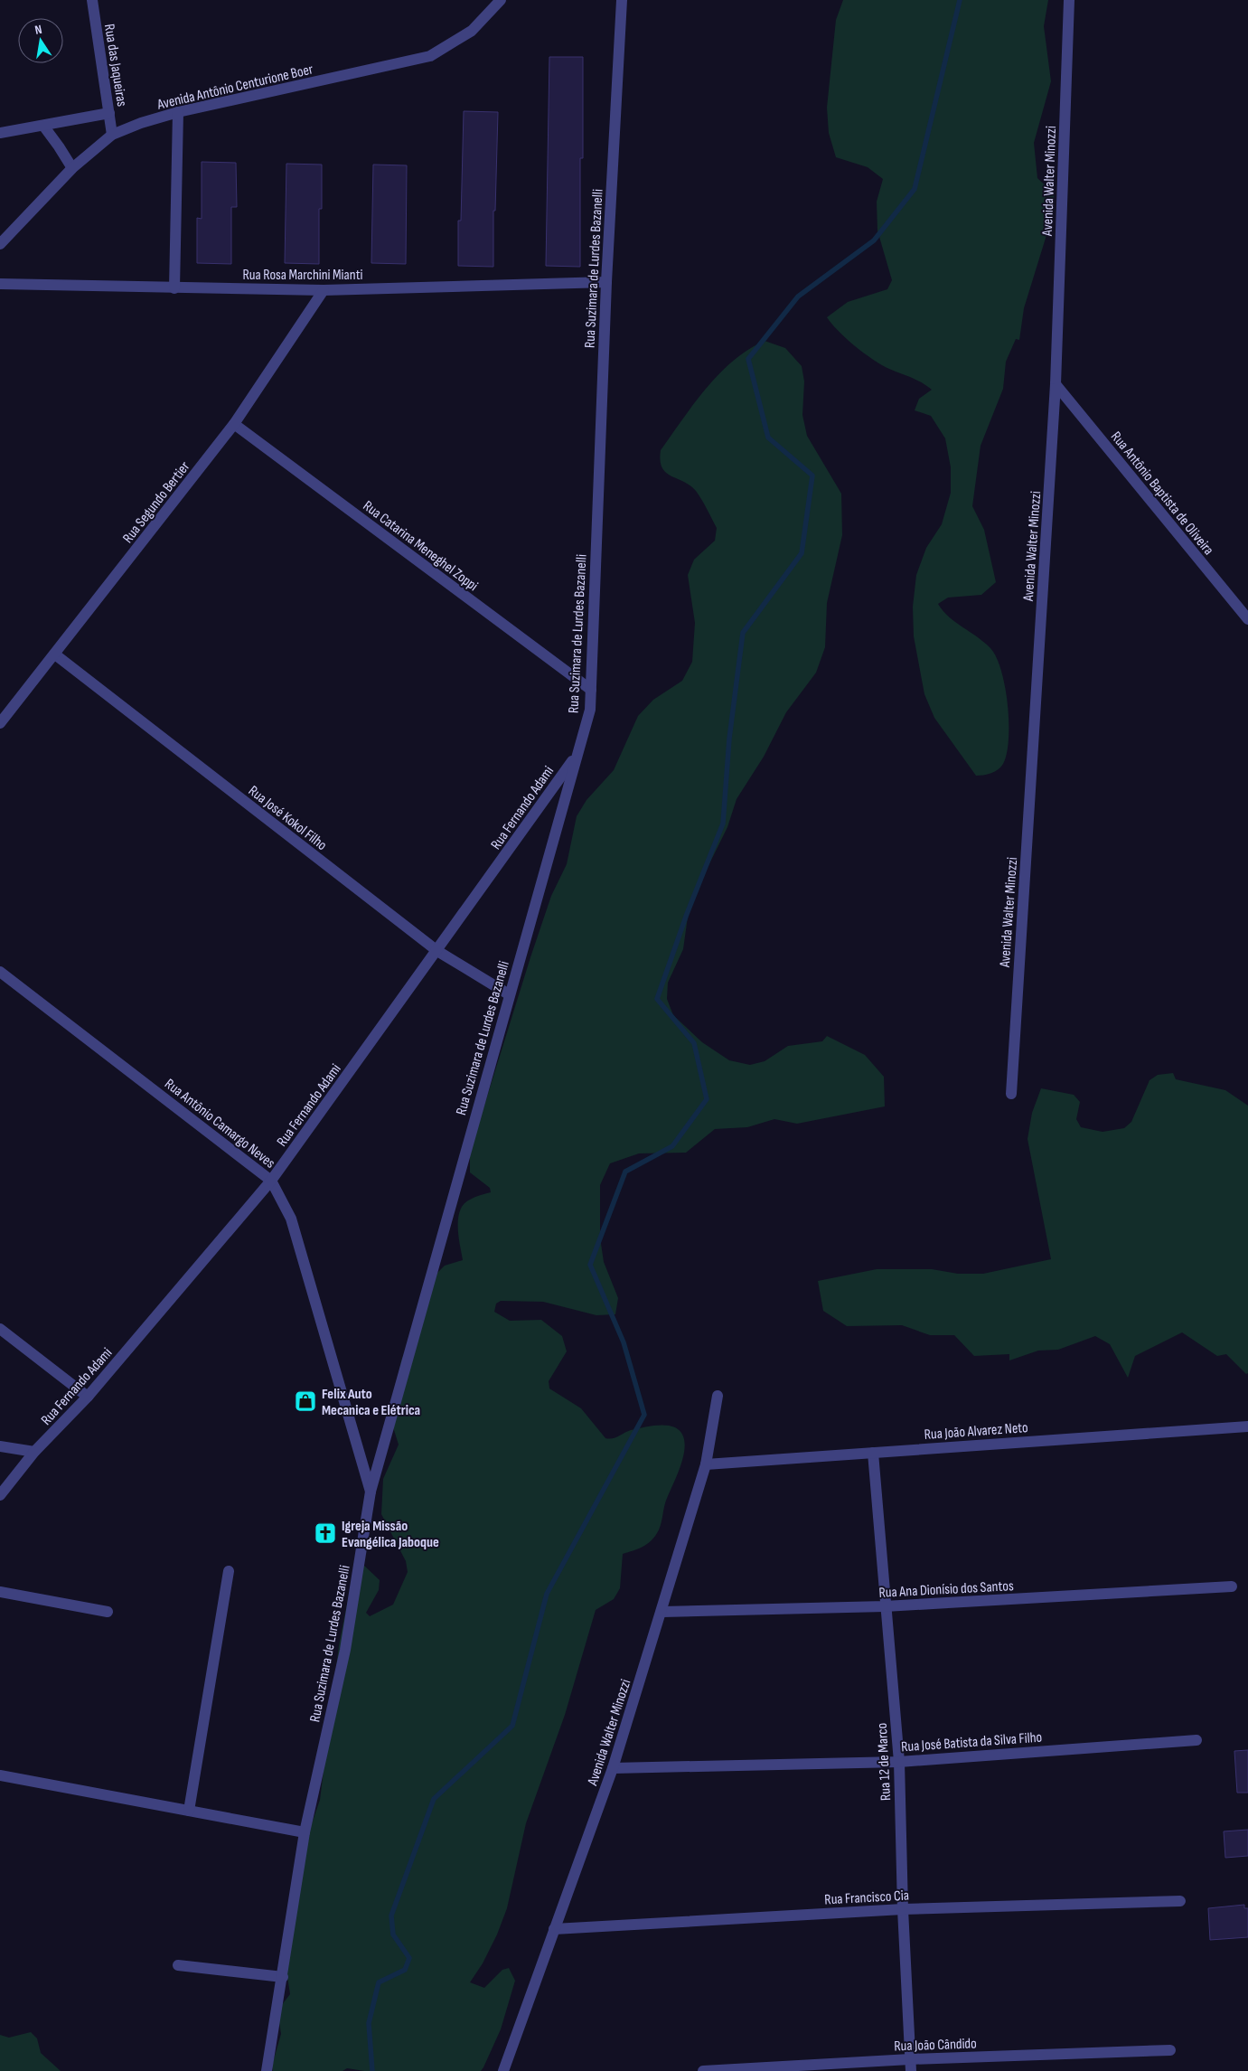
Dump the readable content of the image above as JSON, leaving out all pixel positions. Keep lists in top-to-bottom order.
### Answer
{
  "streets": {
    "street": [
      "Rua das Jaqueiras",
      "Avenida Antônio Centurione Boer",
      "Avenida Walter Minozzi",
      "Rua Suzimara de Lurdes Bazanelli",
      "Rua Rosa Marchini Mianti",
      "Rua Antônio Baptista de Oliveira",
      "Rua Segundo Bertier",
      "Rua Catarina Meneghel Zoppi",
      "Rua Fernando Adami",
      "Rua José Kokol Filho",
      "Rua Antônio Camargo Neves",
      "Rua João Alvarez Neto",
      "Rua Ana Dionísio dos Santos",
      "Rua José Batista da Silva Filho",
      "Rua 12 de Marco",
      "Rua Francisco Cia",
      "Rua João Cândido"
    ]
  },
  "crossings": [
    ["Rua das Jaqueiras", "Avenida Antônio Centurione Boer"],
    ["Avenida Walter Minozzi", "Rua Antônio Baptista de Oliveira"],
    ["Avenida Walter Minozzi", "Rua João Alvarez Neto"],
    ["Avenida Walter Minozzi", "Rua Ana Dionísio dos Santos"],
    ["Avenida Walter Minozzi", "Rua José Batista da Silva Filho"],
    ["Avenida Walter Minozzi", "Rua Francisco Cia"],
    ["Rua Suzimara de Lurdes Bazanelli", "Rua Rosa Marchini Mianti"],
    ["Rua Suzimara de Lurdes Bazanelli", "Rua Catarina Meneghel Zoppi"],
    ["Rua Suzimara de Lurdes Bazanelli", "Rua Fernando Adami"],
    ["Rua Suzimara de Lurdes Bazanelli", "Rua José Kokol Filho"],
    ["Rua Suzimara de Lurdes Bazanelli", "Rua Antônio Camargo Neves"],
    ["Rua Rosa Marchini Mianti", "Rua Segundo Bertier"],
    ["Rua Segundo Bertier", "Rua Catarina Meneghel Zoppi"],
    ["Rua Segundo Bertier", "Rua José Kokol Filho"],
    ["Rua Fernando Adami", "Rua José Kokol Filho"],
    ["Rua Fernando Adami", "Rua Antônio Camargo Neves"],
    ["Rua João Alvarez Neto", "Rua 12 de Marco"],
    ["Rua Ana Dionísio dos Santos", "Rua 12 de Marco"],
    ["Rua José Batista da Silva Filho", "Rua 12 de Marco"],
    ["Rua 12 de Marco", "Rua Francisco Cia"],
    ["Rua 12 de Marco", "Rua João Cândido"]
  ],
  "places": {
    "shop": ["Felix Auto Mecanica e Elétrica"],
    "church": ["Igreja Missão Evangélica Jaboque"]
  },
  "north": "top"
}
